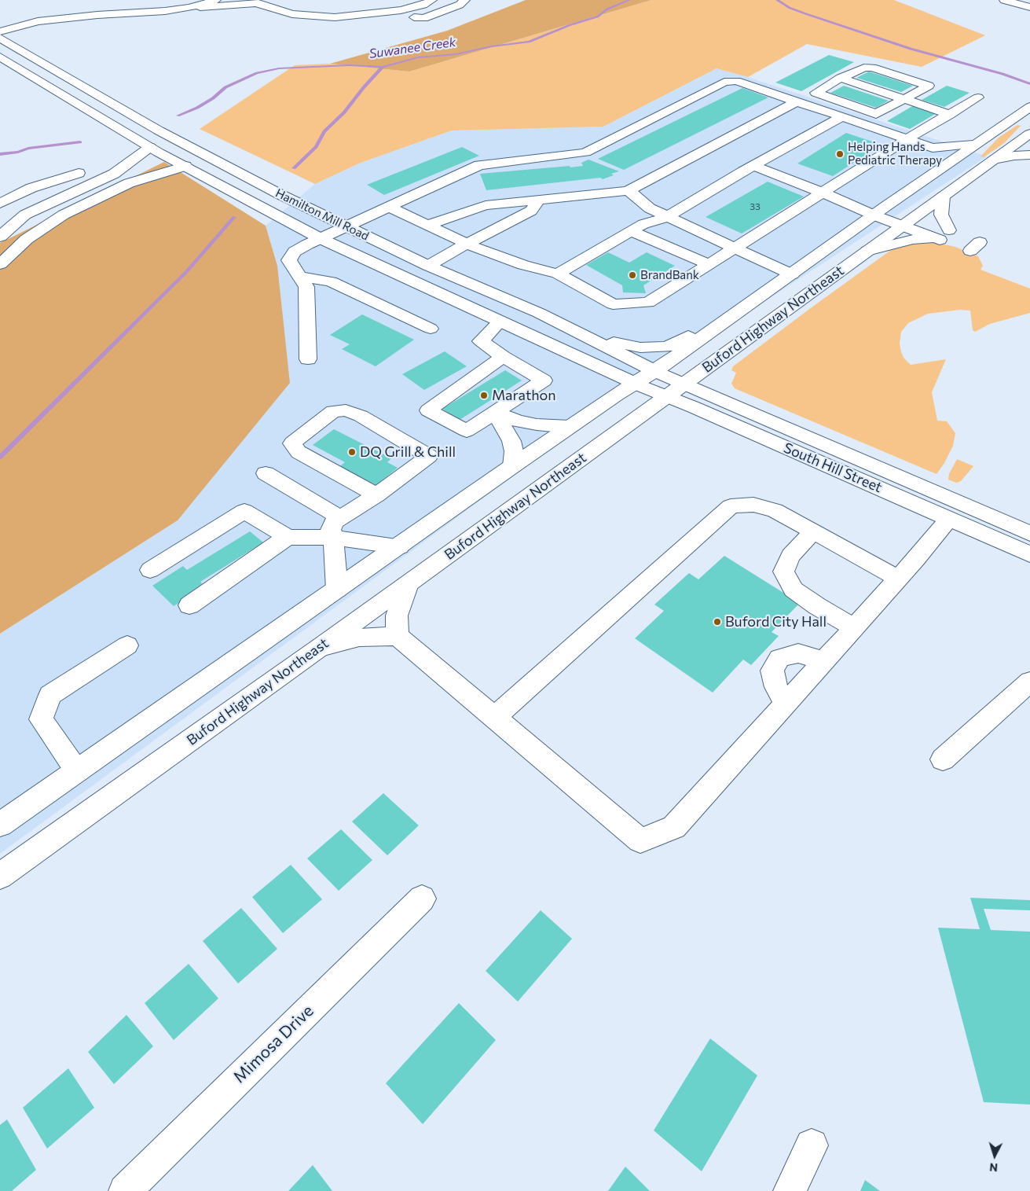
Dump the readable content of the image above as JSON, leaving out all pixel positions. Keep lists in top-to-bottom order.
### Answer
{
  "streets": {
    "main road": [
      "Hamilton Mill Road",
      "Buford Highway Northeast",
      "South Hill Street",
      "Mimosa Drive"
    ]
  },
  "crossings": [
    ["Hamilton Mill Road", "Buford Highway Northeast"],
    ["Hamilton Mill Road", "South Hill Street"],
    ["Buford Highway Northeast", "South Hill Street"]
  ],
  "water": ["Suwanee Creek"],
  "places": [
    "Helping Hands Pediatric Therapy",
    "BrandBank",
    "Marathon",
    "DQ Grill & Chill",
    "Buford City Hall"
  ],
  "house_numbers": ["33"],
  "north": "bottom"
}
